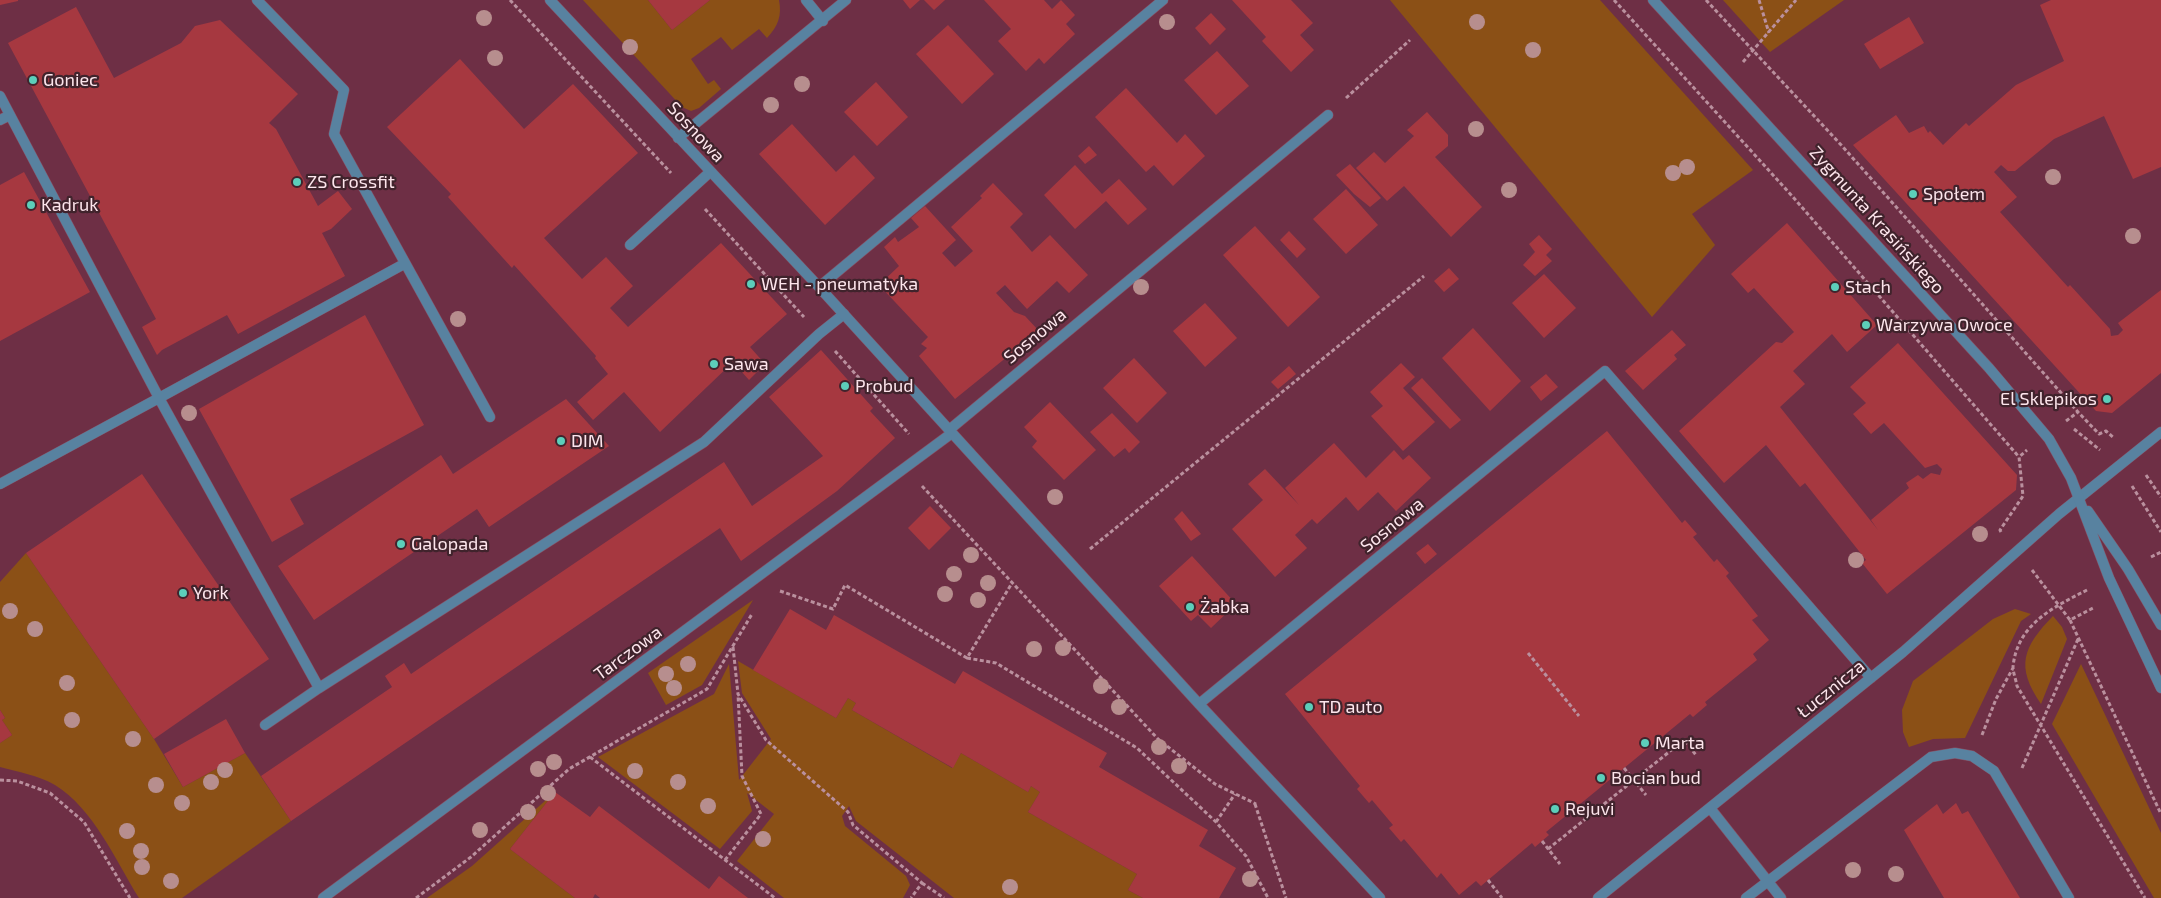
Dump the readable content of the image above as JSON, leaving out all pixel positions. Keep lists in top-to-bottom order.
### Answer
{
  "streets": {
    "street": [
      "Sosnowa",
      "Zygmunta Krasińskiego",
      "Tarczowa",
      "Łucznicza"
    ]
  },
  "crossings": [
    ["Sosnowa", "Tarczowa"],
    ["Sosnowa", "Łucznicza"],
    ["Zygmunta Krasińskiego", "Łucznicza"]
  ],
  "places": [
    "Goniec",
    "ZS Crossfit",
    "Społem",
    "Kadruk",
    "WEH - pneumatyka",
    "Stach",
    "Warzywa Owoce",
    "Sawa",
    "Probud",
    "El Sklepikos",
    "DIM",
    "Galopada",
    "York",
    "Żabka",
    "TD auto",
    "Marta",
    "Bocian bud",
    "Rejuvi"
  ]
}
